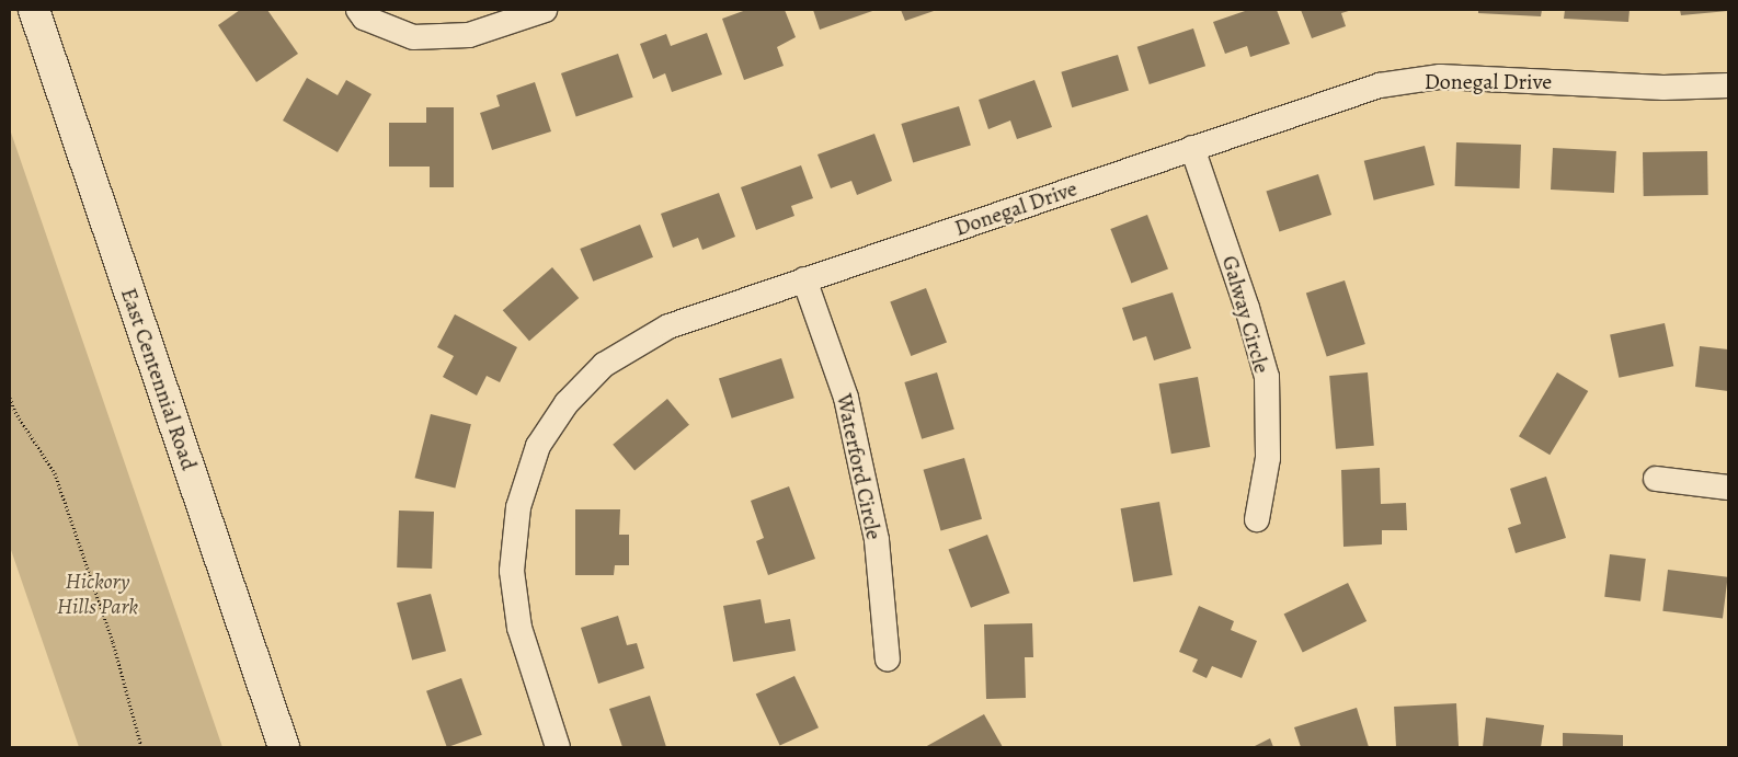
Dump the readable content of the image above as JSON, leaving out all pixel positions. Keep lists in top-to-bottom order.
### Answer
{
  "streets": {
    "street": [
      "Donegal Drive",
      "Galway Circle",
      "East Centennial Road",
      "Waterford Circle"
    ]
  },
  "crossings": [
    ["Donegal Drive", "Galway Circle"],
    ["Donegal Drive", "Waterford Circle"]
  ],
  "parks": ["Hickory Hills Park"]
}
